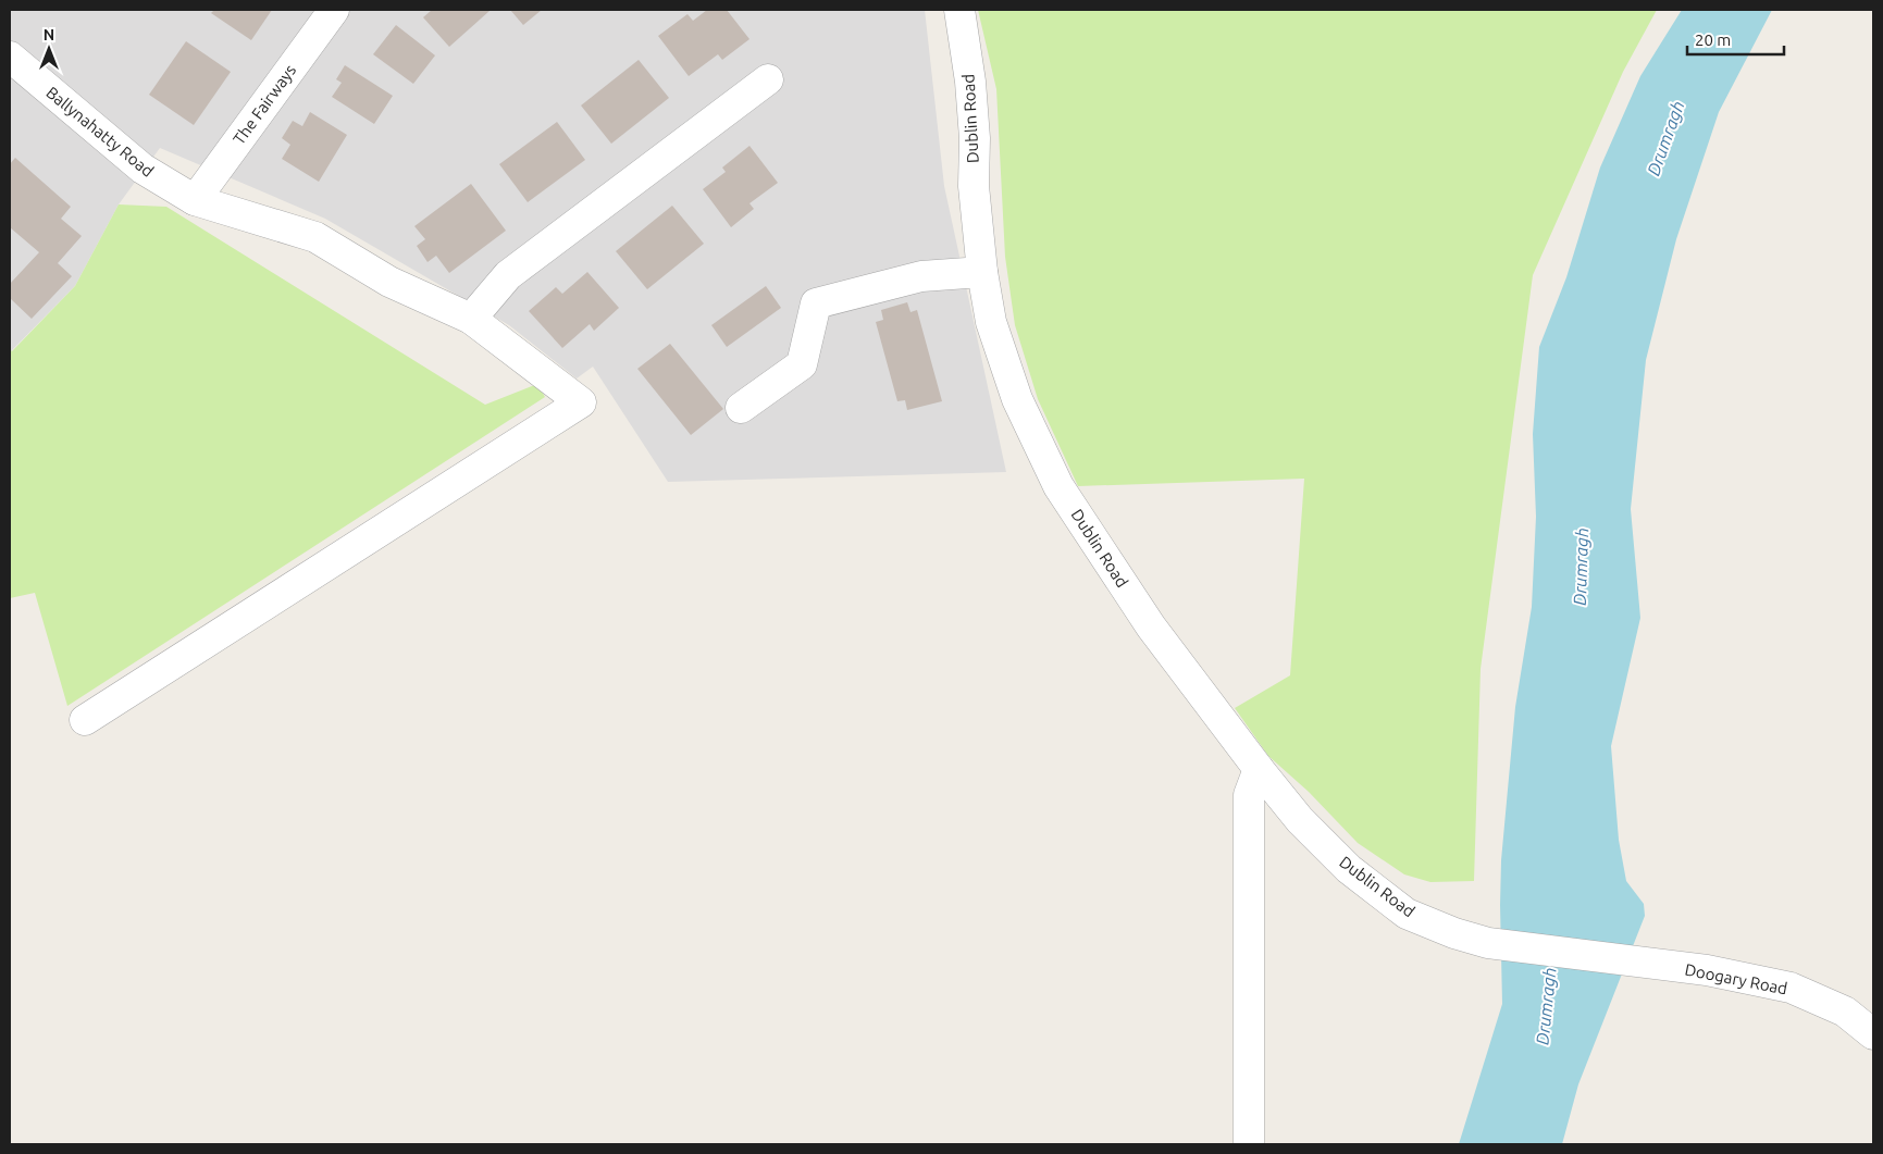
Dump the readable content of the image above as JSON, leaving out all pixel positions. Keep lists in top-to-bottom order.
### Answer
{
  "streets": {
    "street": [
      "The Fairways",
      "Dublin Road",
      "Ballynahatty Road",
      "Doogary Road"
    ]
  },
  "crossings": [
    ["The Fairways", "Ballynahatty Road"],
    ["Dublin Road", "Doogary Road"]
  ],
  "water": ["Drumragh"],
  "scale_bar": "20 m",
  "north": "top"
}
